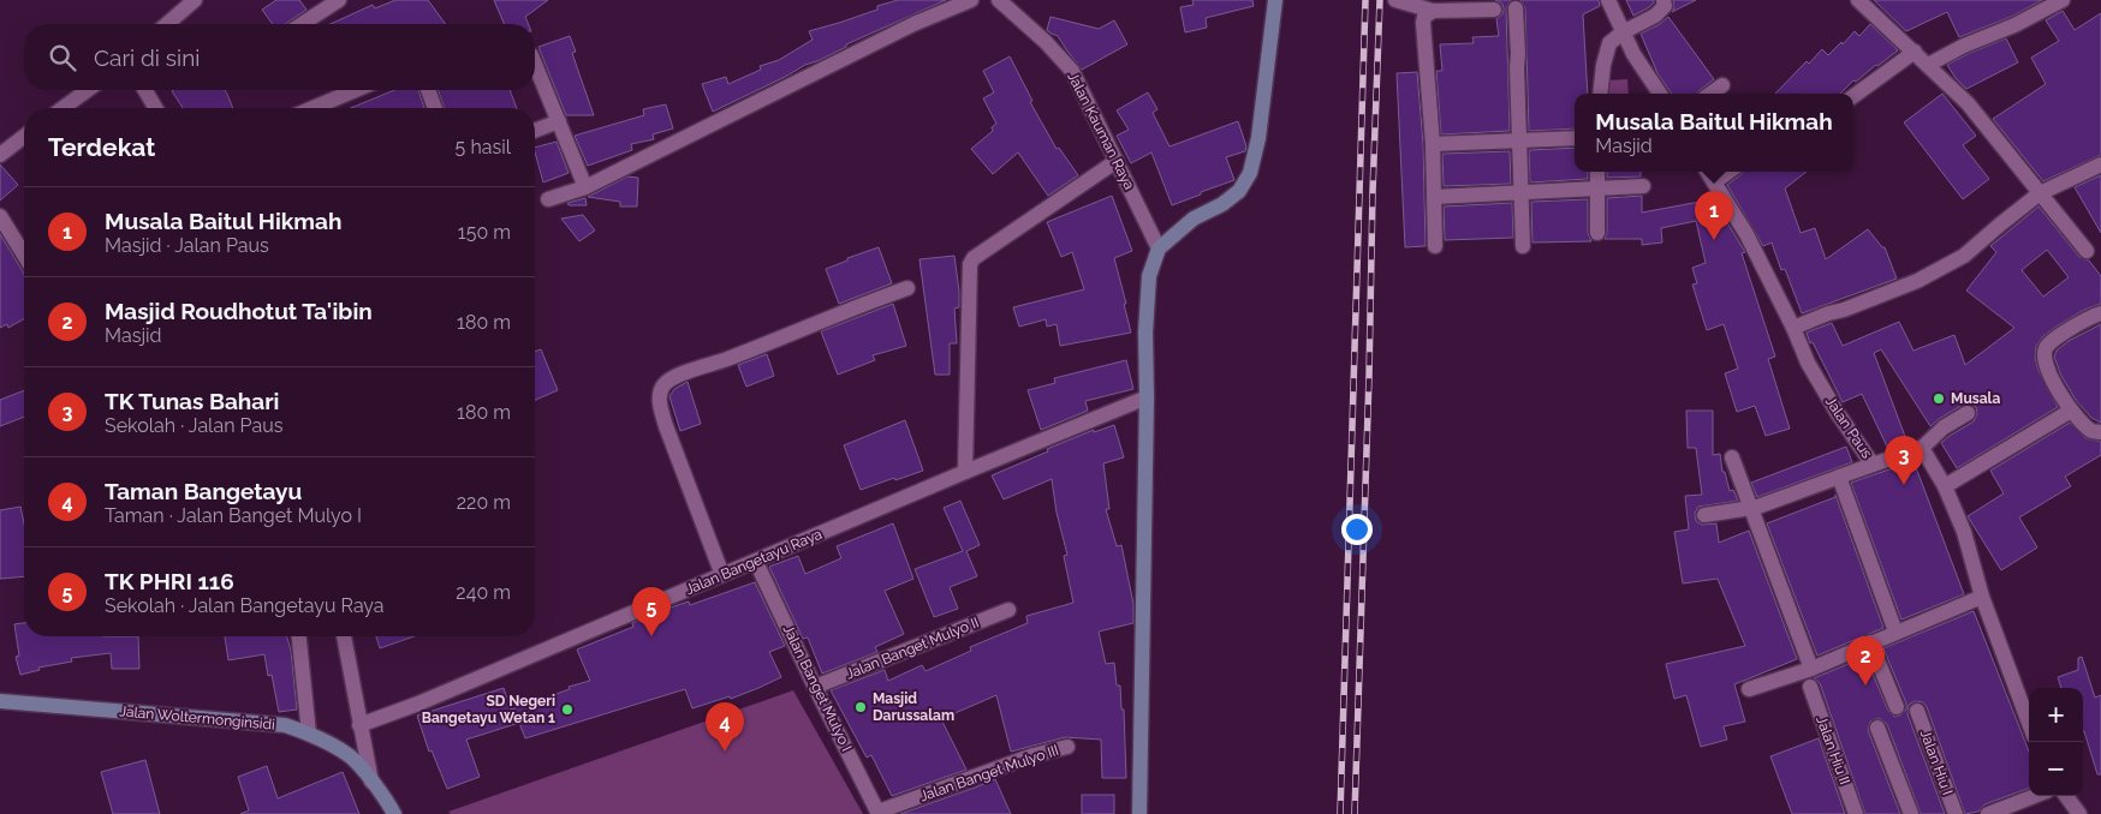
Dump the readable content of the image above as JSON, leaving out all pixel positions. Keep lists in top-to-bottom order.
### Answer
{
  "streets": {
    "street": [
      "Jalan Kauman Raya",
      "Jalan Paus",
      "Jalan Bangetayu Raya",
      "Jalan Banget Mulyo II",
      "Jalan Banget Mulyo I",
      "Jalan Woltermonginsidi",
      "Jalan Hiu II",
      "Jalan Hiu I",
      "Jalan Banget Mulyo III"
    ]
  },
  "crossings": [
    ["Jalan Bangetayu Raya", "Jalan Banget Mulyo I"],
    ["Jalan Banget Mulyo II", "Jalan Banget Mulyo I"],
    ["Jalan Banget Mulyo I", "Jalan Banget Mulyo III"]
  ],
  "places": ["Musala", "Masjid Darussalam", "SD Negeri Bangetayu Wetan 1"],
  "page": {
    "search": "Cari di sini",
    "popup": ["Musala Baitul Hikmah", "Masjid"],
    "heading": ["Terdekat", "5 hasil"],
    "list": [
      {
        "mark": "1",
        "name": "Musala Baitul Hikmah",
        "note": "Masjid · Jalan Paus",
        "value": "150 m"
      },
      {
        "mark": "2",
        "name": "Masjid Roudhotut Ta'ibin",
        "note": "Masjid",
        "value": "180 m"
      },
      {
        "mark": "3",
        "name": "TK Tunas Bahari",
        "note": "Sekolah · Jalan Paus",
        "value": "180 m"
      },
      {
        "mark": "4",
        "name": "Taman Bangetayu",
        "note": "Taman · Jalan Banget Mulyo I",
        "value": "220 m"
      },
      {
        "mark": "5",
        "name": "TK PHRI 116",
        "note": "Sekolah · Jalan Bangetayu Raya",
        "value": "240 m"
      }
    ],
    "pins": [
      "1",
      "3",
      "5",
      "2",
      "4"
    ],
    "map_buttons": ["+", "−"]
  }
}
